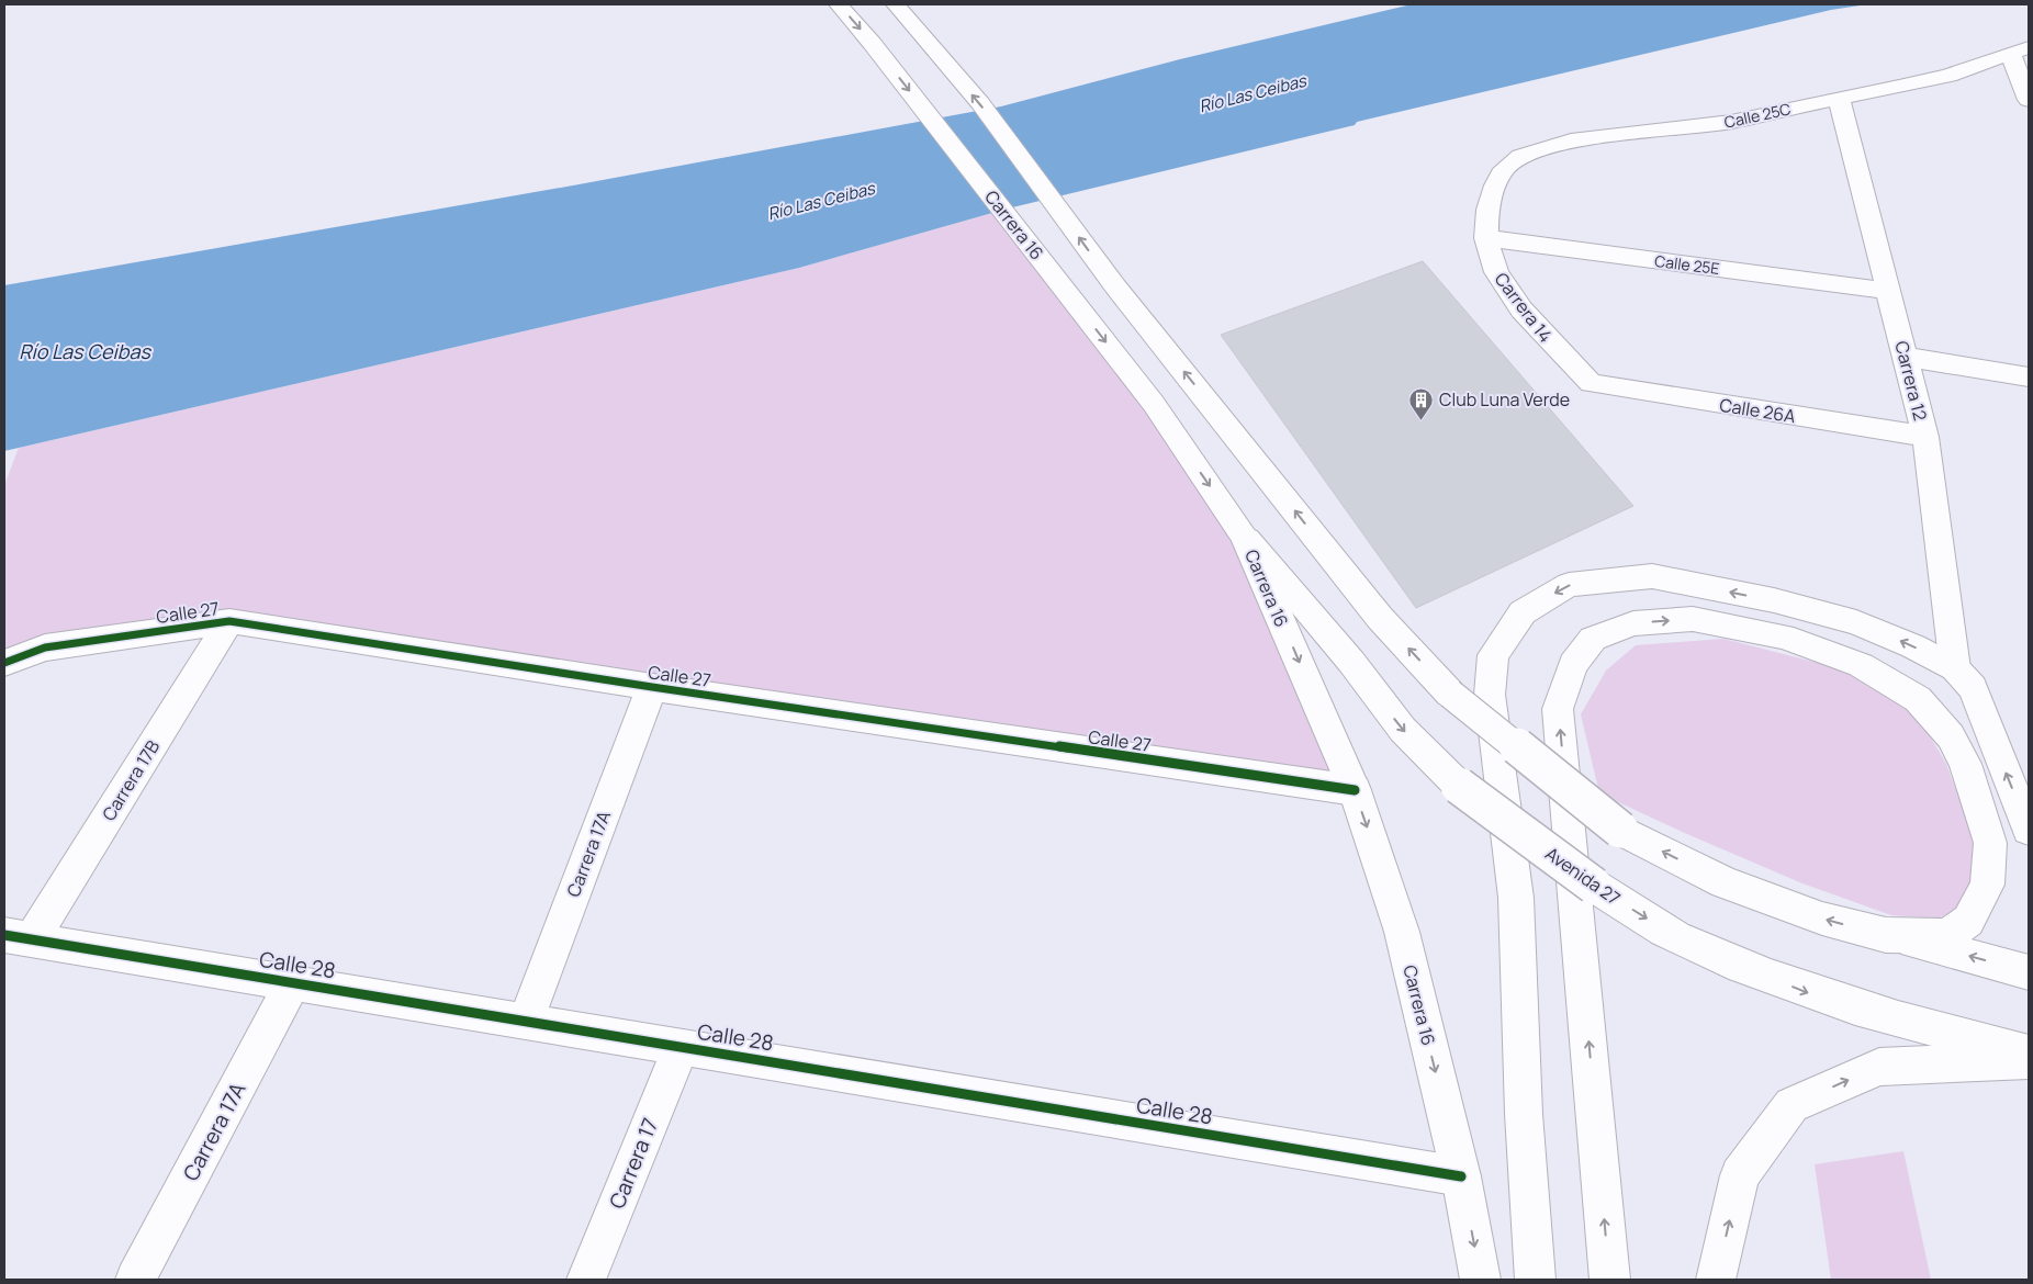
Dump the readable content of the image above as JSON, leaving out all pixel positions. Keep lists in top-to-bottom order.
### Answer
{
  "streets": {
    "main road": [
      "Calle 25C",
      "Carrera 16",
      "Calle 25E",
      "Carrera 14",
      "Carrera 12",
      "Calle 26A",
      "Calle 27",
      "Carrera 17B",
      "Carrera 17A",
      "Avenida 27",
      "Calle 28",
      "Carrera 17"
    ]
  },
  "crossings": [
    ["Calle 25C", "Carrera 14"],
    ["Calle 25C", "Carrera 12"],
    ["Carrera 16", "Calle 27"],
    ["Carrera 16", "Avenida 27"],
    ["Carrera 16", "Calle 28"],
    ["Calle 25E", "Carrera 14"],
    ["Calle 25E", "Carrera 12"],
    ["Carrera 14", "Calle 26A"],
    ["Carrera 12", "Calle 26A"],
    ["Calle 27", "Carrera 17B"],
    ["Calle 27", "Carrera 17A"],
    ["Carrera 17B", "Calle 28"],
    ["Carrera 17A", "Calle 28"],
    ["Calle 28", "Carrera 17"]
  ],
  "water": ["Río Las Ceibas"],
  "places": {
    "building": ["Club Luna Verde"]
  }
}
